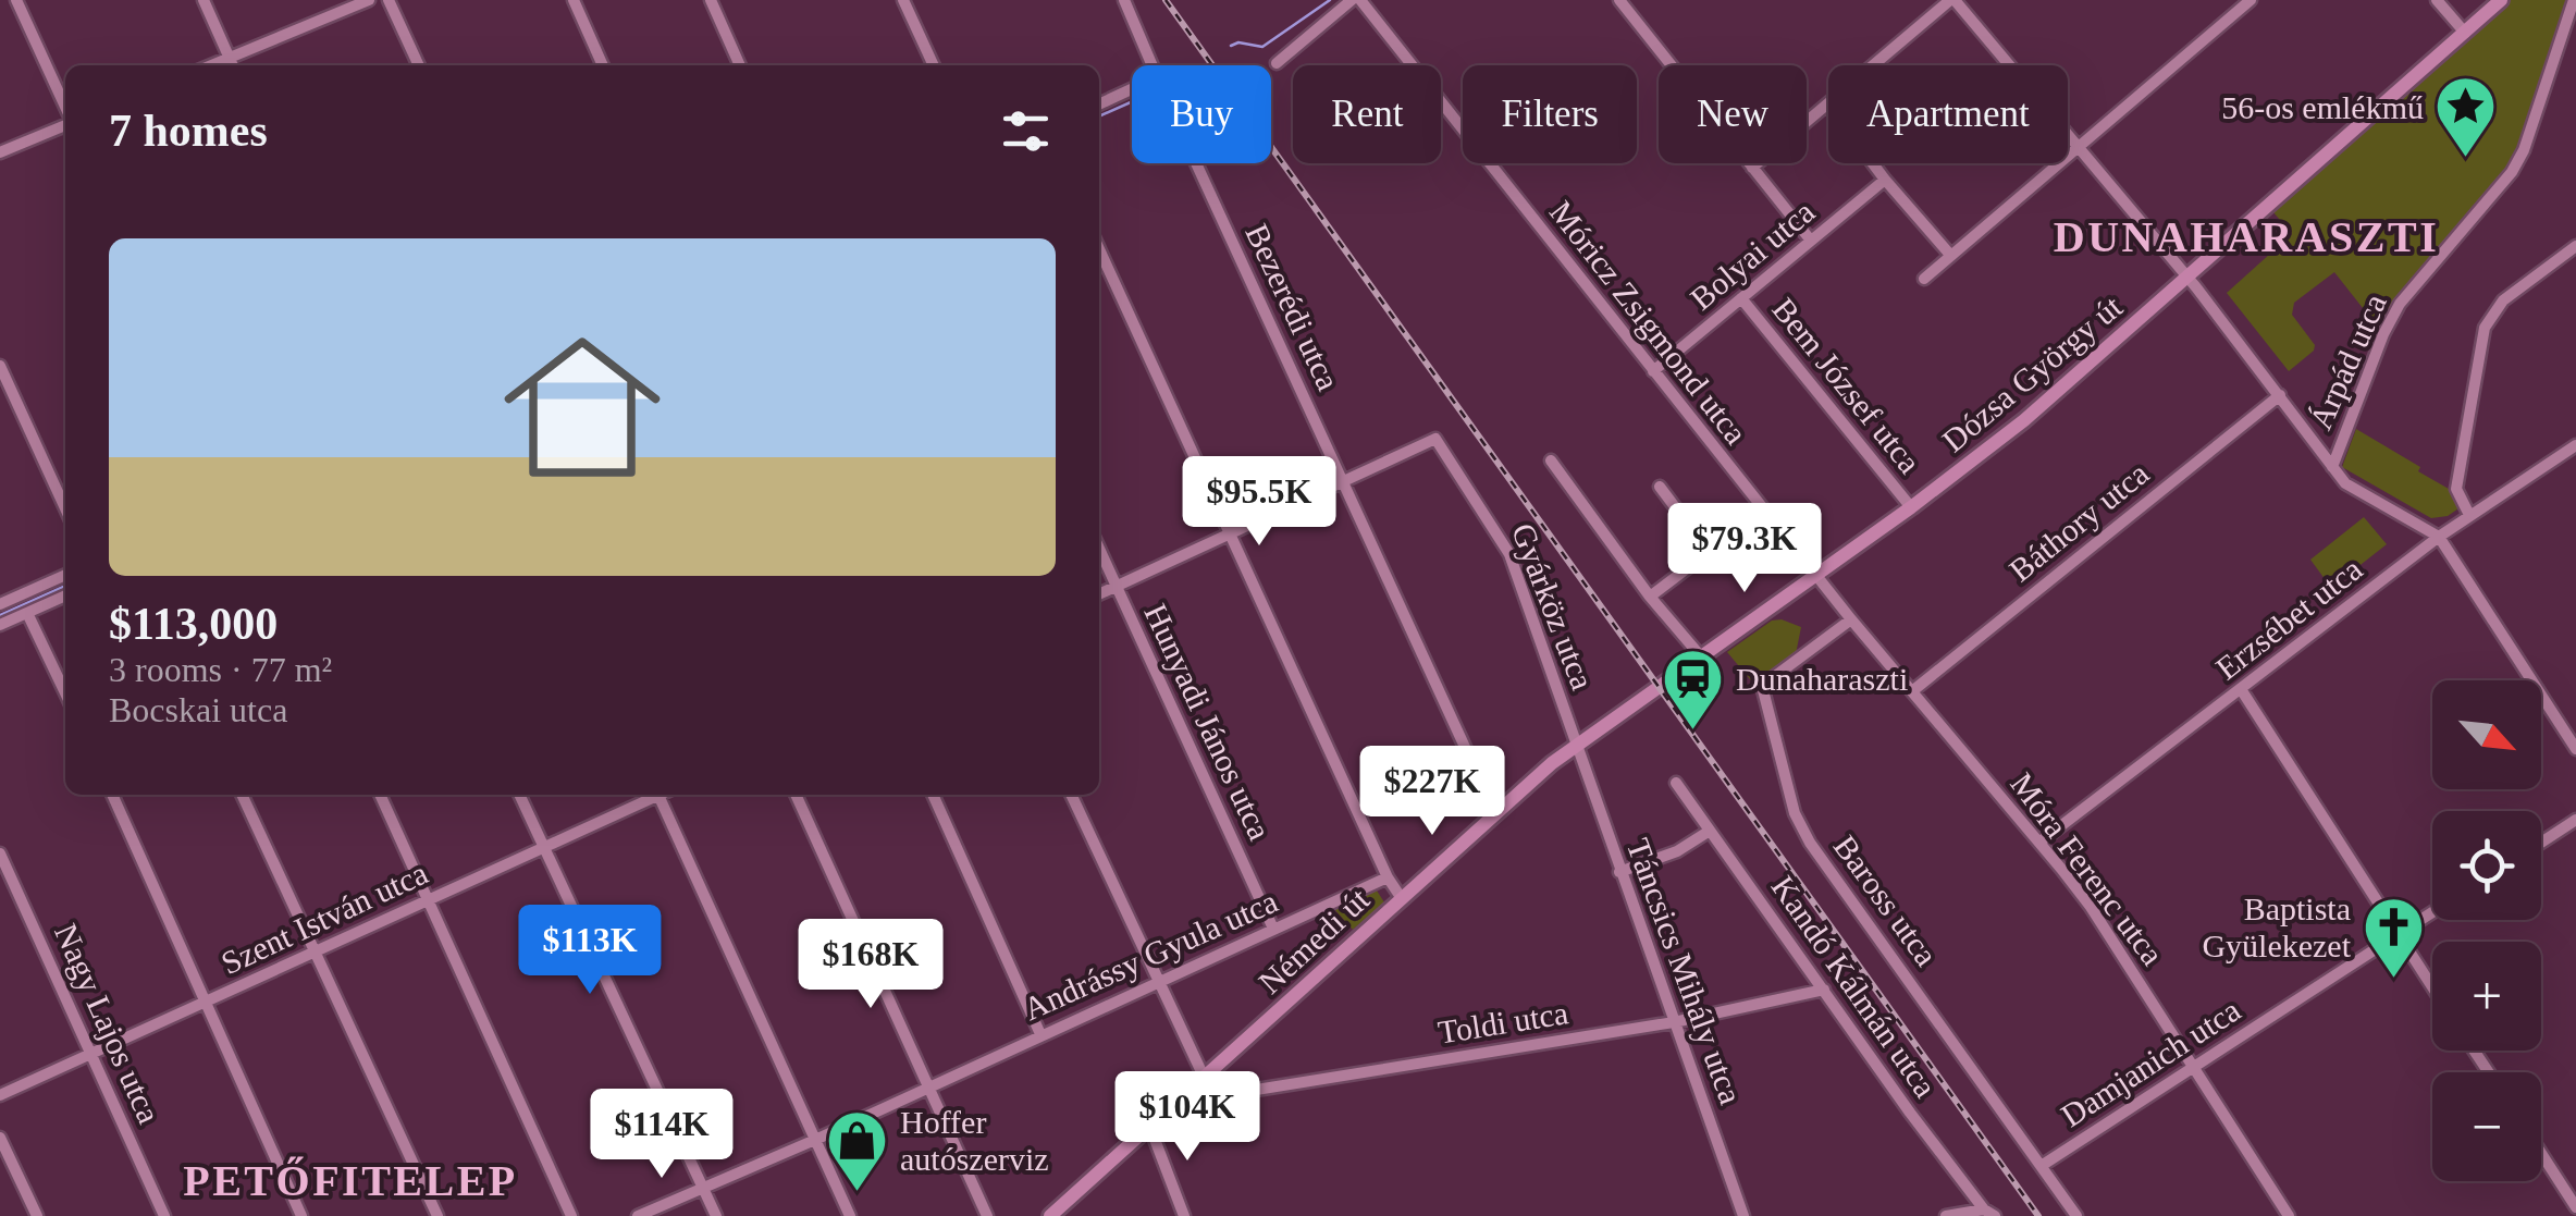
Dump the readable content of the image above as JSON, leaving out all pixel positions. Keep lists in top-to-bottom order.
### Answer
{
  "streets": {
    "main road": ["Dózsa György út", "Némedi út"],
    "street": [
      "Bolyai utca",
      "Bezerédi utca",
      "Móricz Zsigmond utca",
      "Árpád utca",
      "Bem József utca",
      "Báthory utca",
      "Gyárköz utca",
      "Erzsébet utca",
      "Hunyadi János utca",
      "Móra Ferenc utca",
      "Baross utca",
      "Szent István utca",
      "Andrássy Gyula utca",
      "Táncsics Mihály utca",
      "Kandó Kálmán utca",
      "Toldi utca",
      "Nagy Lajos utca",
      "Damjanich utca"
    ]
  },
  "crossings": [
    ["Bolyai utca", "Móricz Zsigmond utca"],
    ["Bolyai utca", "Bem József utca"],
    ["Bezerédi utca", "Gyárköz utca"],
    ["Bezerédi utca", "Némedi út"],
    ["Móricz Zsigmond utca", "Dózsa György út"],
    ["Móricz Zsigmond utca", "Móra Ferenc utca"],
    ["Dózsa György út", "Bem József utca"],
    ["Dózsa György út", "Móra Ferenc utca"],
    ["Dózsa György út", "Némedi út"],
    ["Báthory utca", "Móra Ferenc utca"],
    ["Gyárköz utca", "Némedi út"],
    ["Gyárköz utca", "Táncsics Mihály utca"],
    ["Erzsébet utca", "Móra Ferenc utca"],
    ["Hunyadi János utca", "Andrássy Gyula utca"],
    ["Móra Ferenc utca", "Baross utca"],
    ["Móra Ferenc utca", "Damjanich utca"],
    ["Baross utca", "Damjanich utca"],
    ["Szent István utca", "Nagy Lajos utca"],
    ["Némedi út", "Táncsics Mihály utca"],
    ["Némedi út", "Toldi utca"],
    ["Táncsics Mihály utca", "Toldi utca"],
    ["Kandó Kálmán utca", "Toldi utca"]
  ],
  "districts": ["DUNAHARASZTI", "PETŐFITELEP"],
  "places": {
    "place": ["56-os emlékmű"],
    "station": ["Dunaharaszti"],
    "church": ["Baptista Gyülekezet"],
    "shop": ["Hoffer autószerviz"]
  },
  "north": "bottom right",
  "page": {
    "chip": [
      "Buy",
      "Rent",
      "Filters",
      "New",
      "Apartment"
    ],
    "heading": "7 homes",
    "list": [
      {
        "name": "$113,000",
        "note": "3 rooms · 77 m² · Bocskai utca"
      }
    ],
    "price": [
      "$95.5K",
      "$79.3K",
      "$227K",
      "$113K",
      "$168K",
      "$104K",
      "$114K"
    ],
    "map_buttons": ["+", "−"]
  }
}
